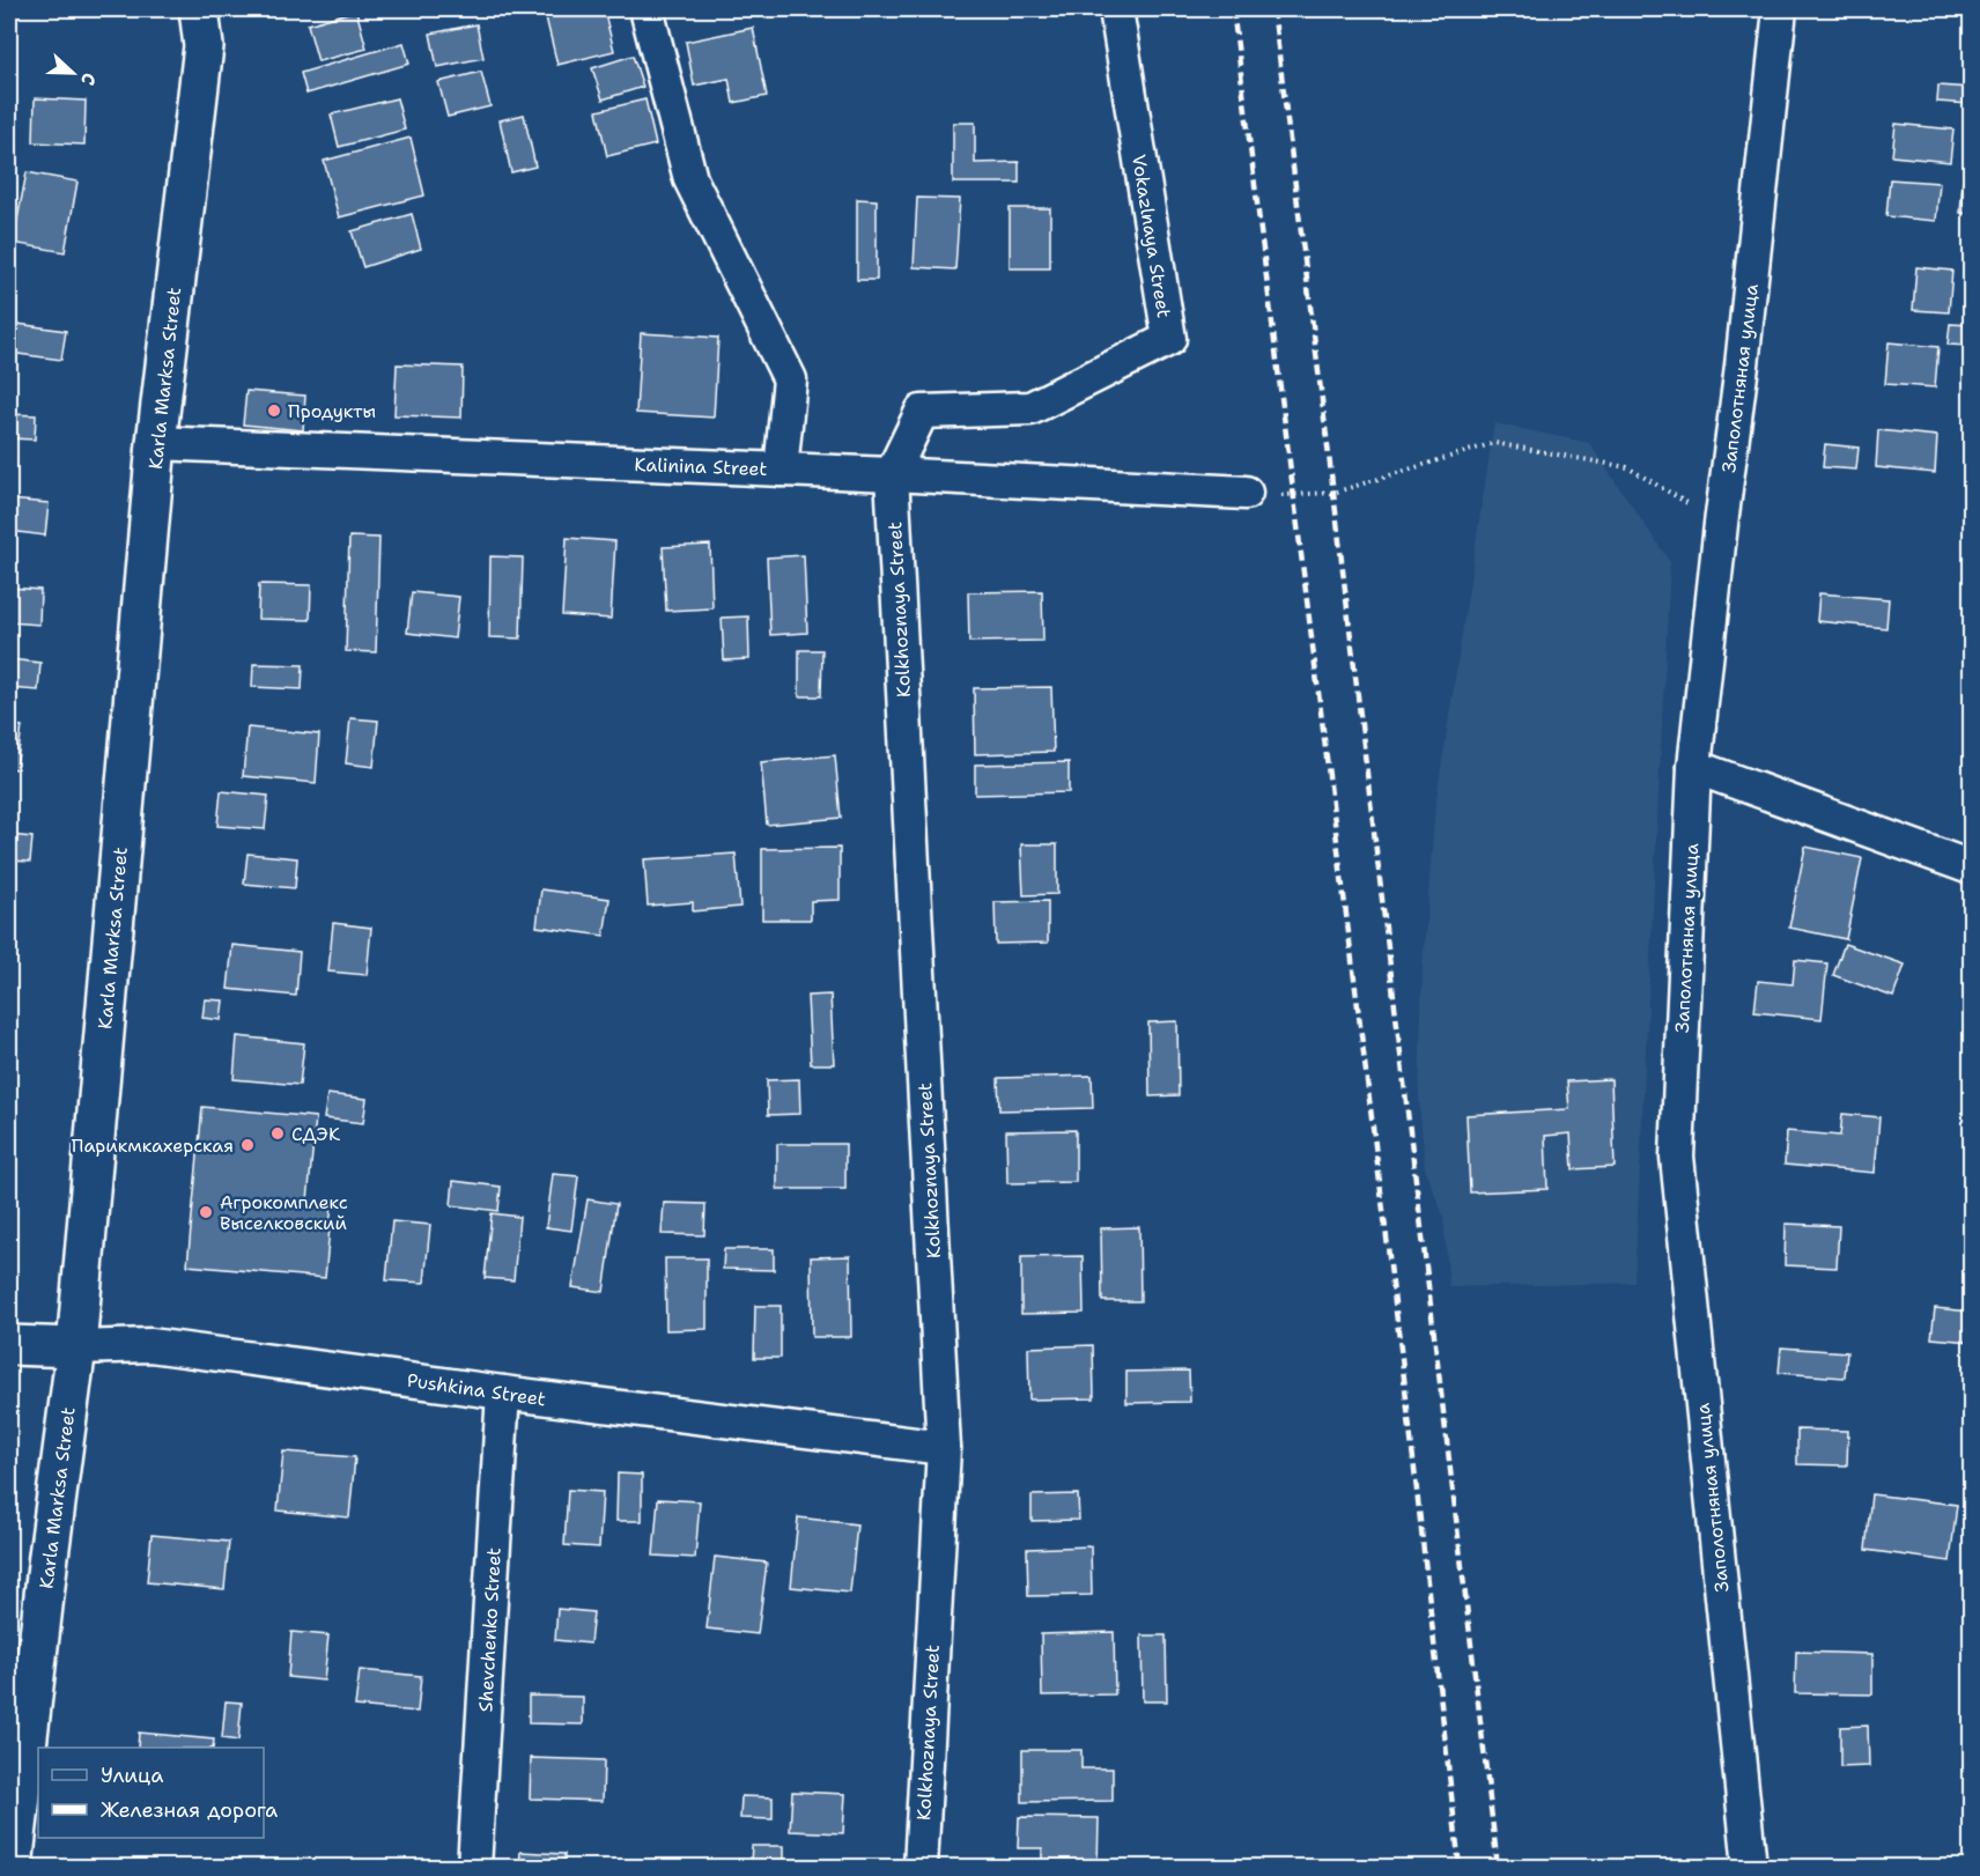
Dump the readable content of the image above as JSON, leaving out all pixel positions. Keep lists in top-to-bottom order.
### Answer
{
  "streets": {
    "street": [
      "Vokazlnaya Street",
      "Karla Marksa Street",
      "Заполотняная улица",
      "Kalinina Street",
      "Kolkhoznaya Street",
      "Pushkina Street",
      "Shevchenko Street"
    ]
  },
  "crossings": [
    ["Vokazlnaya Street", "Kalinina Street"],
    ["Vokazlnaya Street", "Kolkhoznaya Street"],
    ["Karla Marksa Street", "Kalinina Street"],
    ["Karla Marksa Street", "Pushkina Street"],
    ["Kalinina Street", "Kolkhoznaya Street"],
    ["Kolkhoznaya Street", "Pushkina Street"],
    ["Pushkina Street", "Shevchenko Street"]
  ],
  "places": [
    "Продукты",
    "СДЭК",
    "Парикмкахерская",
    "Агрокомплекс Выселковский"
  ],
  "legend": ["Улица", "Железная дорога"],
  "north": "right"
}
